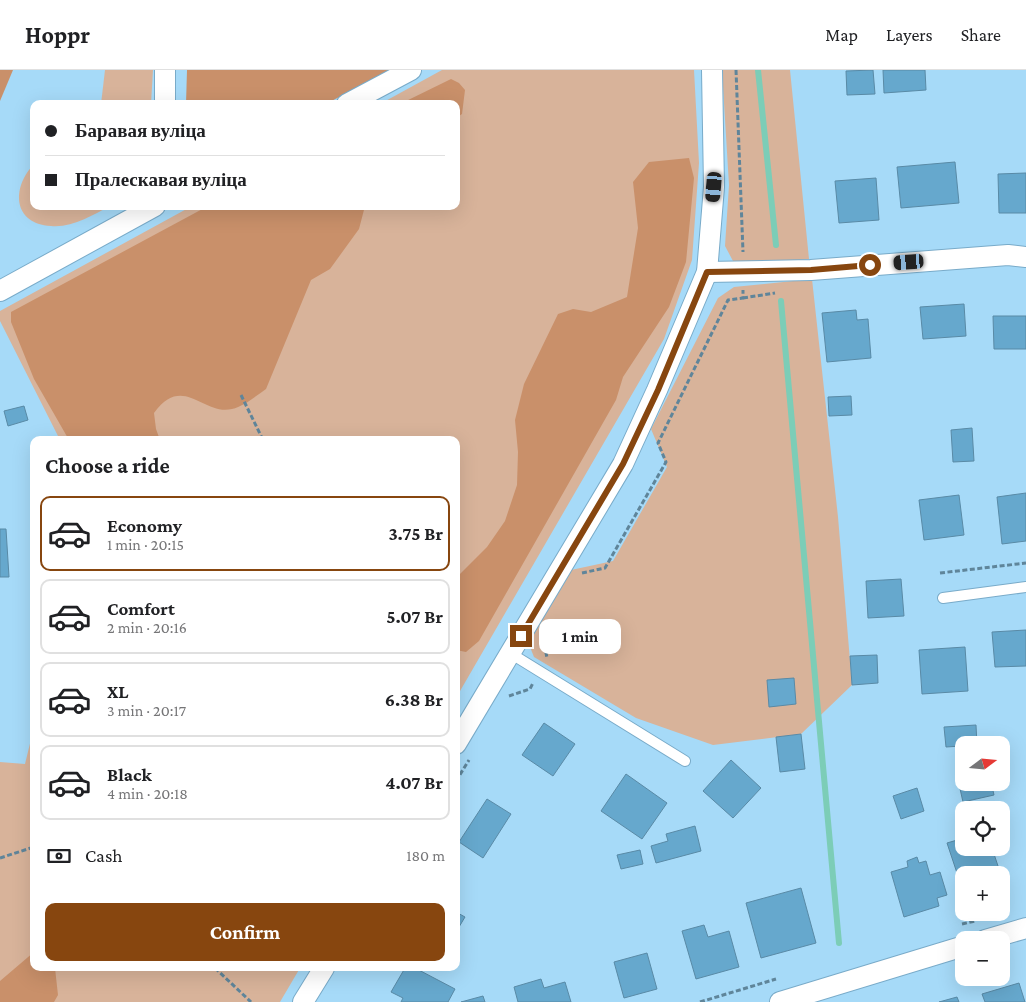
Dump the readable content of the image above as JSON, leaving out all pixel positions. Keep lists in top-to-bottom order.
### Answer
{
  "north": "right",
  "page": {
    "header": "Hoppr",
    "nav": ["Map", "Layers", "Share"],
    "banner": ["Баравая вуліца", "Пралескавая вуліца"],
    "heading": "Choose a ride",
    "list": [
      {
        "name": "Economy",
        "note": "1 min · 20:15",
        "value": "3.75 Br"
      },
      {
        "name": "Comfort",
        "note": "2 min · 20:16",
        "value": "5.07 Br"
      },
      {
        "name": "XL",
        "note": "3 min · 20:17",
        "value": "6.38 Br"
      },
      {
        "name": "Black",
        "note": "4 min · 20:18",
        "value": "4.07 Br"
      }
    ],
    "bubble": "1 min",
    "map_buttons": ["+", "−"],
    "pay": ["Cash", "180 m"],
    "buttons": "Confirm"
  }
}
